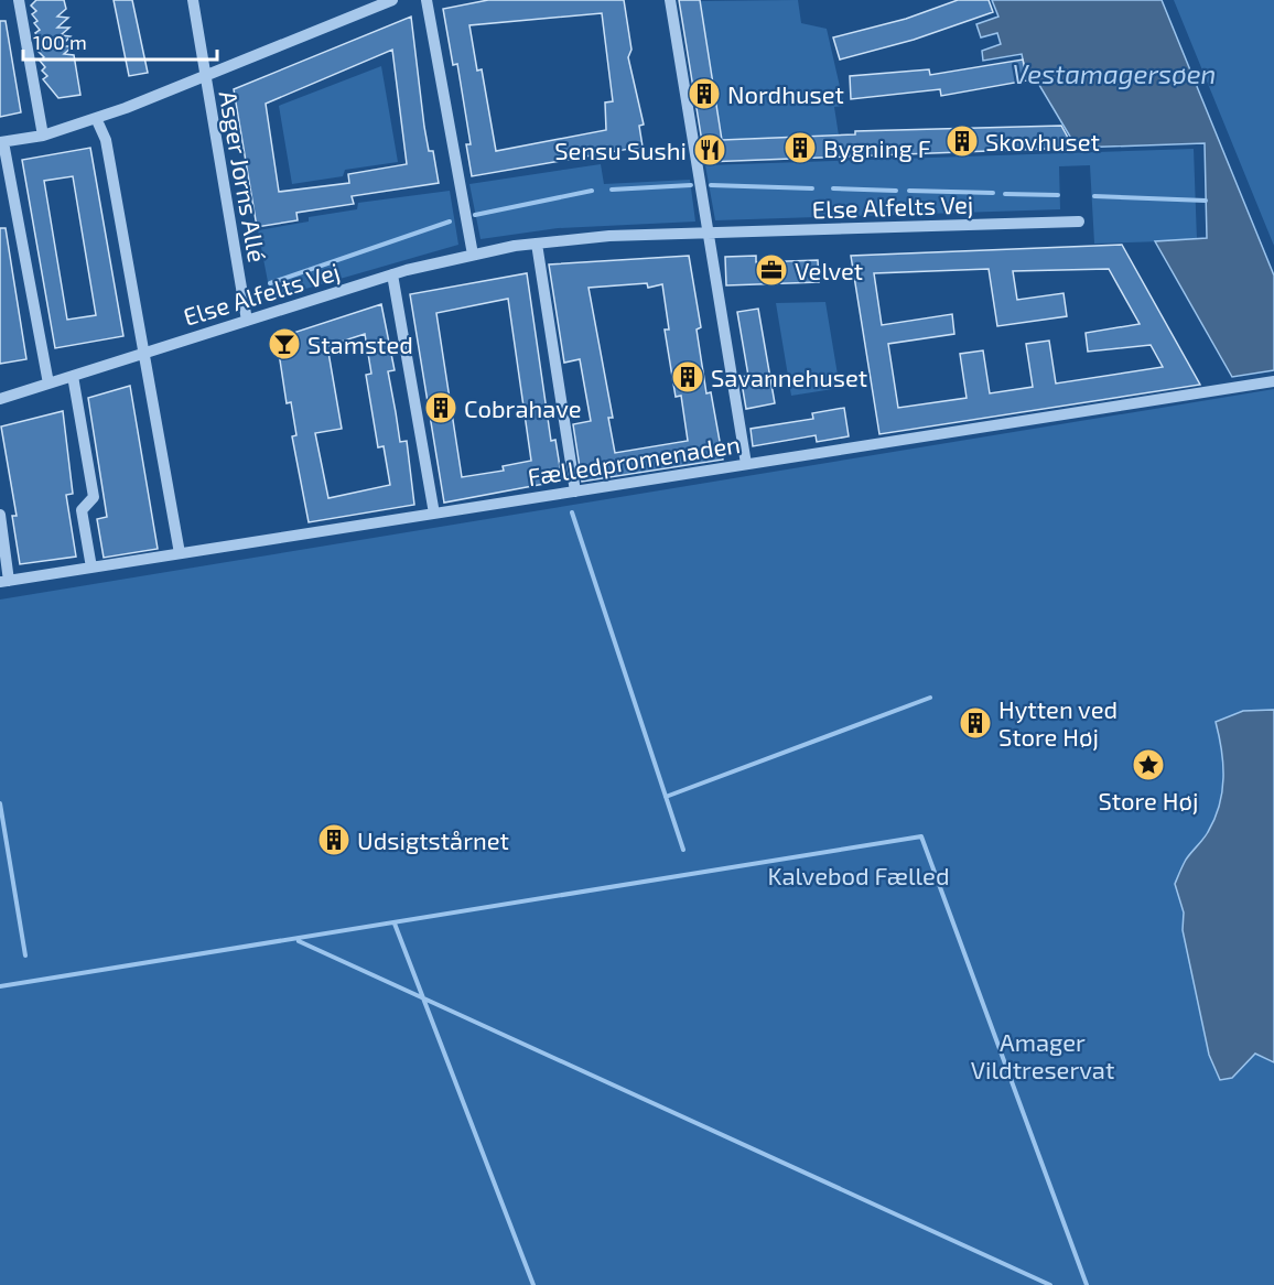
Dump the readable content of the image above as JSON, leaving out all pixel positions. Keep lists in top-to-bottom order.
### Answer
{
  "streets": {
    "street": ["Asger Jorns Allé", "Else Alfelts Vej", "Fælledpromenaden"]
  },
  "crossings": [
    ["Asger Jorns Allé", "Else Alfelts Vej"]
  ],
  "water": ["Vestamagersøen"],
  "parks": ["Kalvebod Fælled", "Amager Vildtreservat"],
  "places": {
    "building": [
      "Nordhuset",
      "Skovhuset",
      "Bygning F",
      "Savannehuset",
      "Cobrahave",
      "Hytten ved Store Høj",
      "Udsigtstårnet"
    ],
    "restaurant": ["Sensu Sushi"],
    "office": ["Velvet"],
    "bar": ["Stamsted"],
    "place": ["Store Høj"]
  },
  "scale_bar": "100 m"
}
